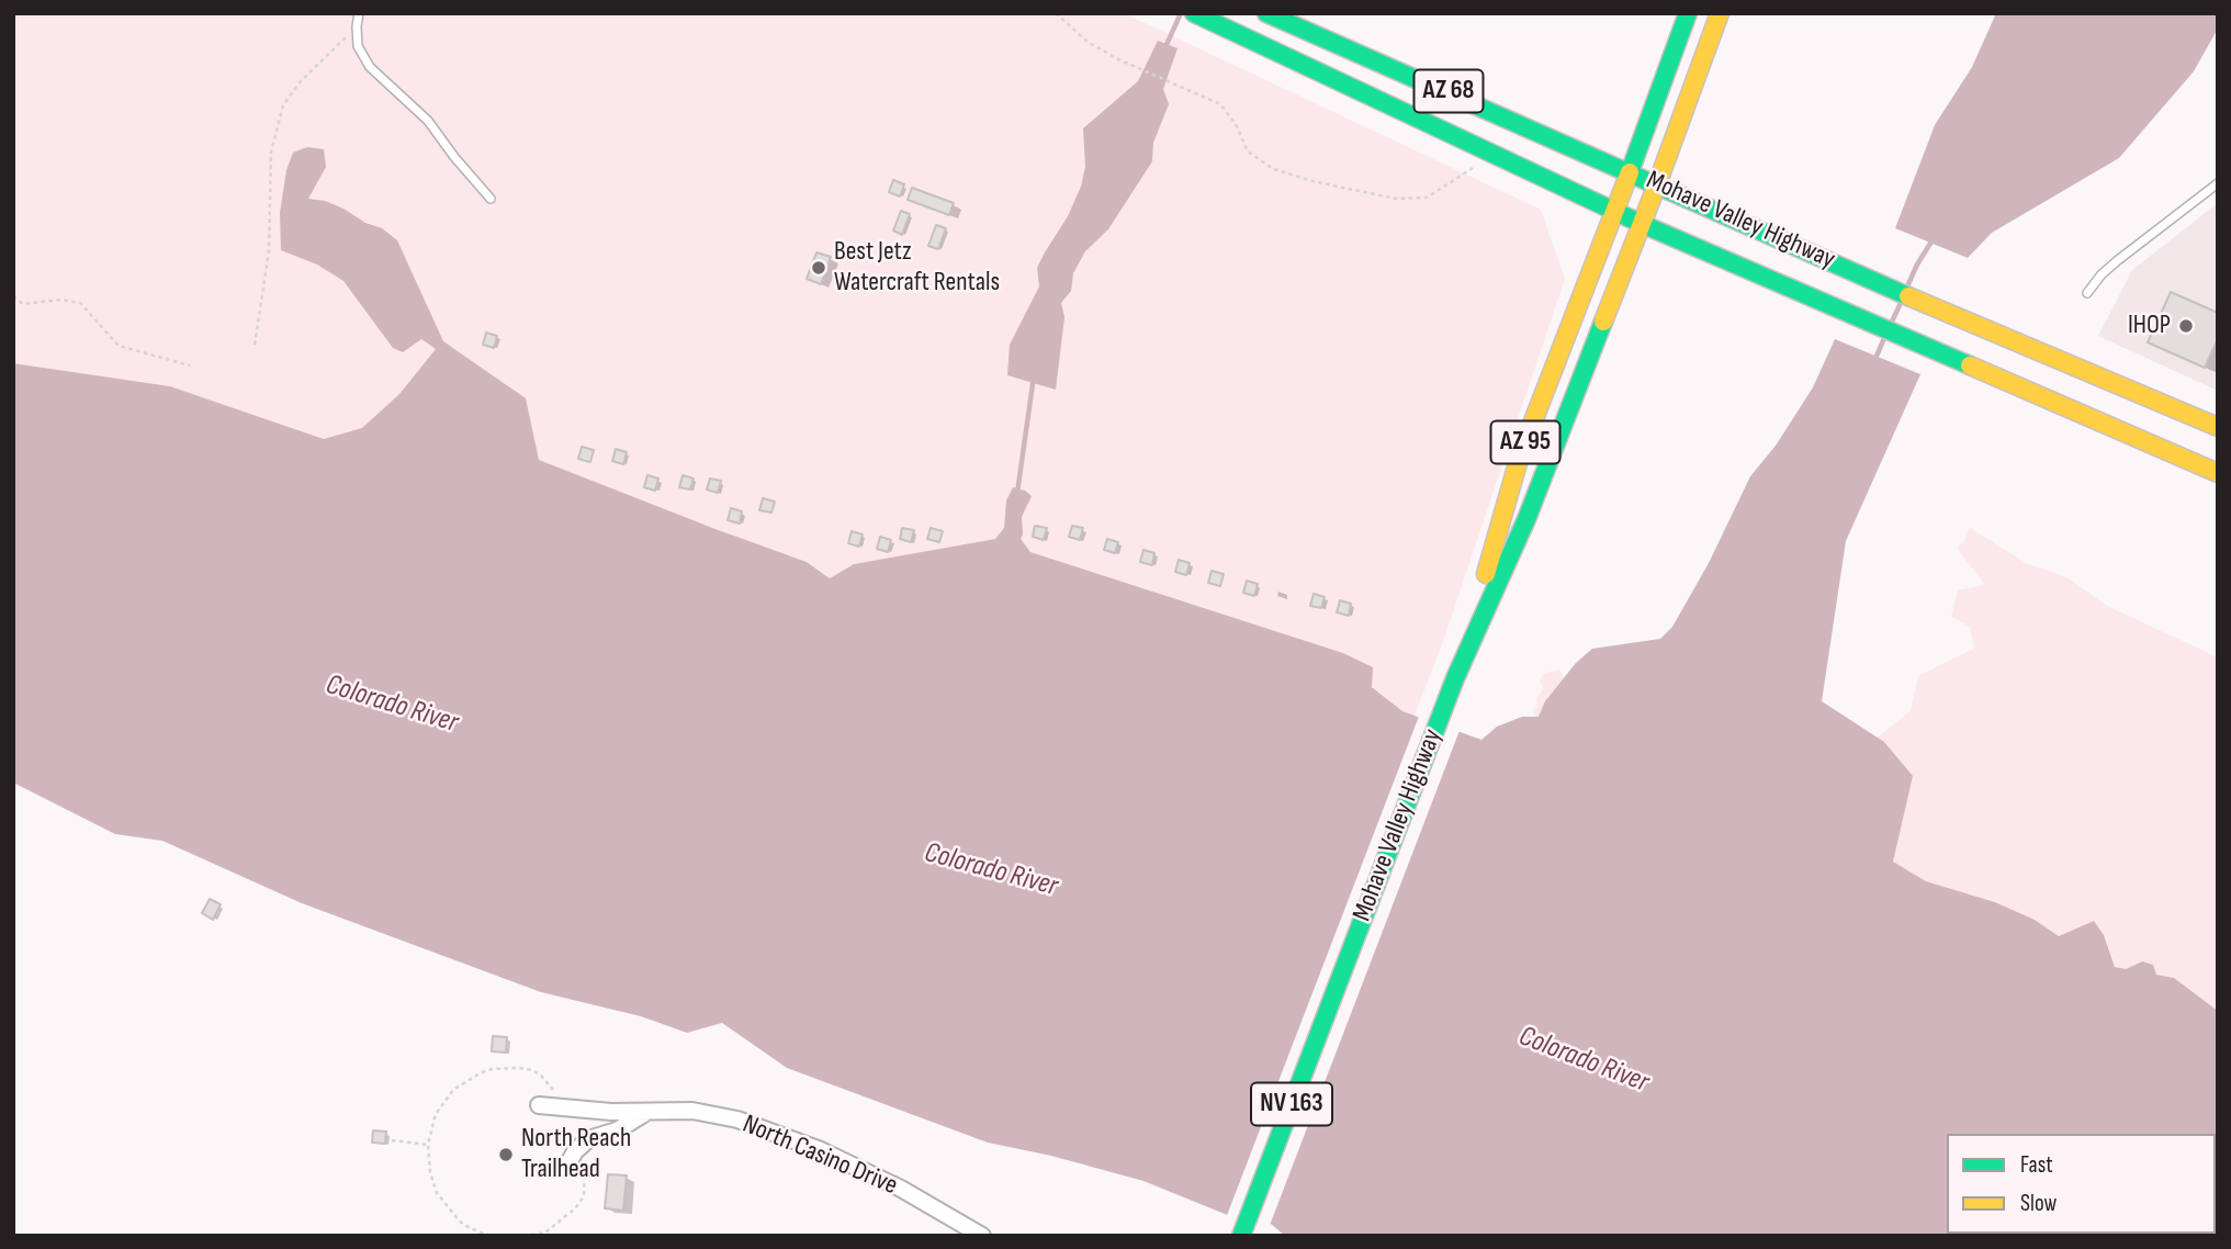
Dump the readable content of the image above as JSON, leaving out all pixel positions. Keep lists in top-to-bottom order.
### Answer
{
  "streets": {
    "main road": [
      "AZ 68",
      "Mohave Valley Highway",
      "AZ 95",
      "NV 163"
    ],
    "street": ["North Casino Drive"]
  },
  "crossings": [
    ["AZ 68", "Mohave Valley Highway"],
    ["Mohave Valley Highway", "NV 163"]
  ],
  "water": ["Colorado River"],
  "places": ["Best Jetz Watercraft Rentals", "IHOP", "North Reach Trailhead"],
  "legend": ["Fast", "Slow"]
}
